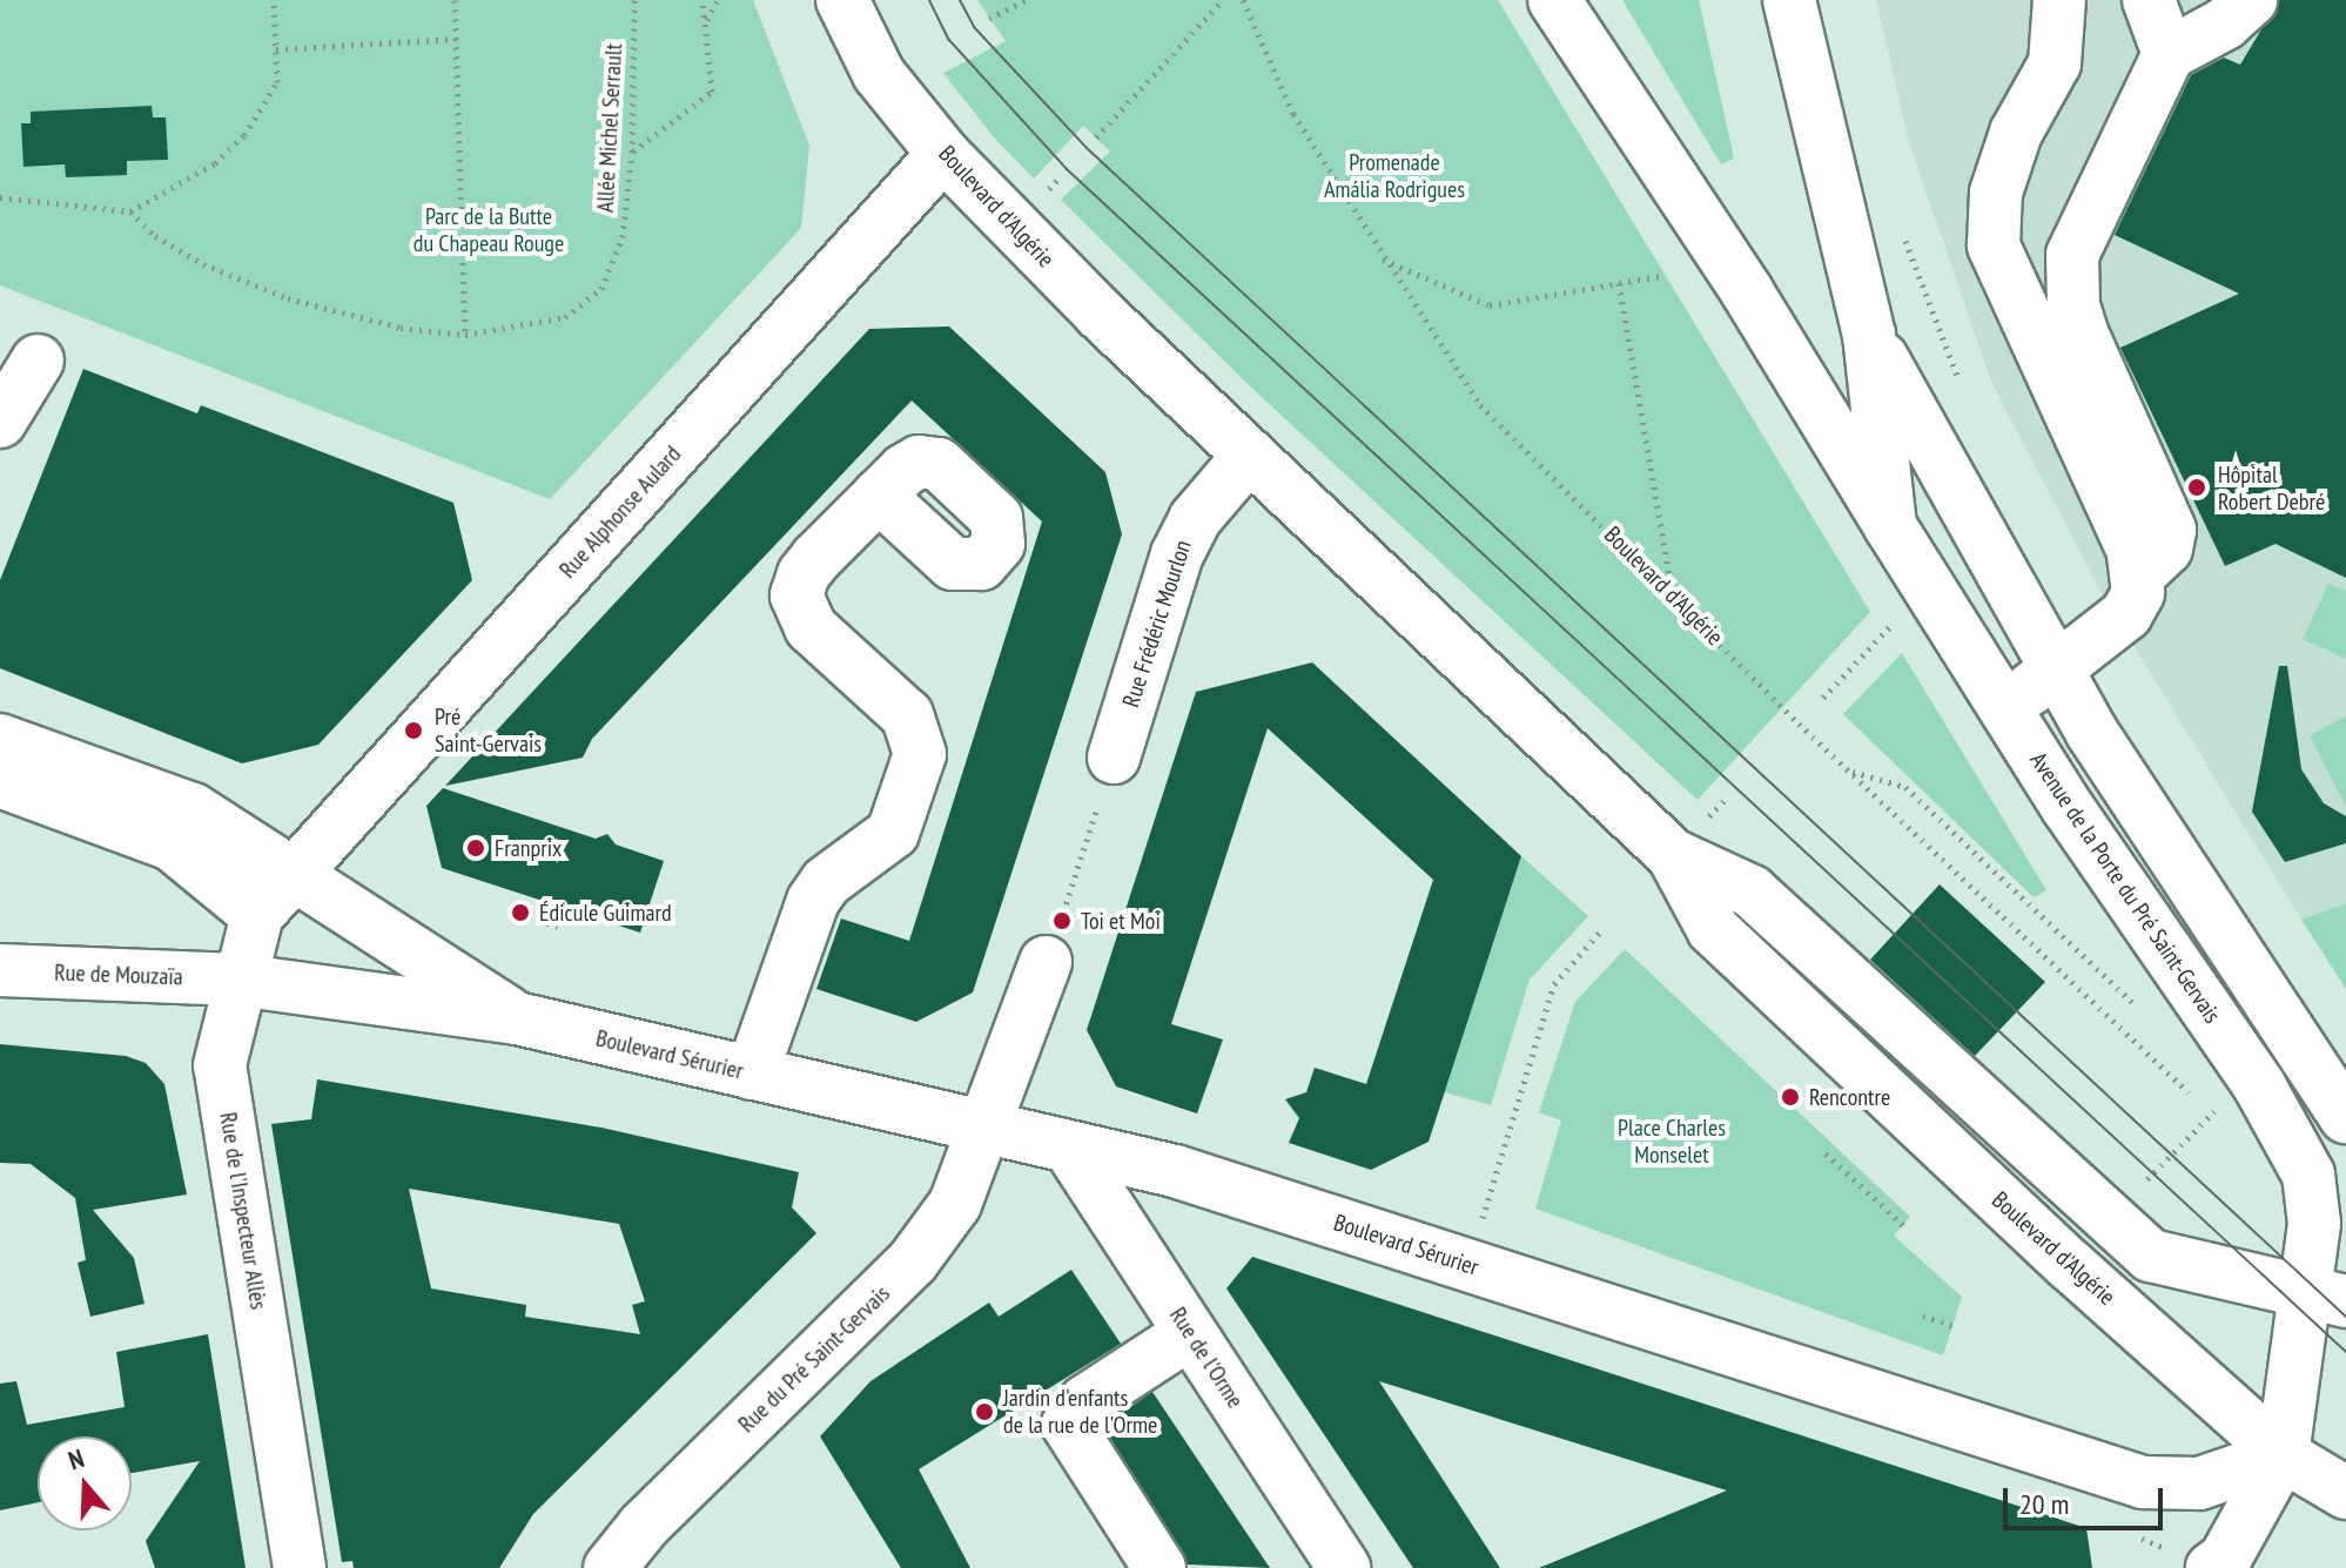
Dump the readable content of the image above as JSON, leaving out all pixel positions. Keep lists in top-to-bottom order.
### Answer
{
  "streets": {
    "main road": [
      "Boulevard d'Algérie",
      "Rue Alphonse Aulard",
      "Rue Frédéric Mourlon",
      "Avenue de la Porte du Pré Saint-Gervais",
      "Rue de Mouzaïa",
      "Boulevard Sérurier",
      "Rue de l'Inspecteur Allès",
      "Rue de l'Orme",
      "Rue du Pré Saint-Gervais"
    ],
    "path": ["Allée Michel Serrault"]
  },
  "crossings": [
    ["Boulevard d'Algérie", "Rue Alphonse Aulard"],
    ["Boulevard d'Algérie", "Rue Frédéric Mourlon"],
    ["Boulevard d'Algérie", "Avenue de la Porte du Pré Saint-Gervais"],
    ["Boulevard d'Algérie", "Boulevard Sérurier"],
    ["Rue Alphonse Aulard", "Boulevard Sérurier"],
    ["Rue Alphonse Aulard", "Rue de l'Inspecteur Allès"],
    ["Avenue de la Porte du Pré Saint-Gervais", "Boulevard Sérurier"],
    ["Rue de Mouzaïa", "Boulevard Sérurier"],
    ["Rue de Mouzaïa", "Rue de l'Inspecteur Allès"],
    ["Boulevard Sérurier", "Rue de l'Inspecteur Allès"],
    ["Boulevard Sérurier", "Rue de l'Orme"],
    ["Boulevard Sérurier", "Rue du Pré Saint-Gervais"]
  ],
  "parks": ["Promenade Amália Rodrigues", "Parc de la Butte du Chapeau Rouge", "Place Charles Monselet"],
  "places": [
    "Hôpital Robert Debré",
    "Pré Saint-Gervais",
    "Franprix",
    "Édicule Guimard",
    "Toi et Moi",
    "Rencontre",
    "Jardin d'enfants de la rue de l'Orme"
  ],
  "scale_bar": "20 m",
  "north": "top"
}
